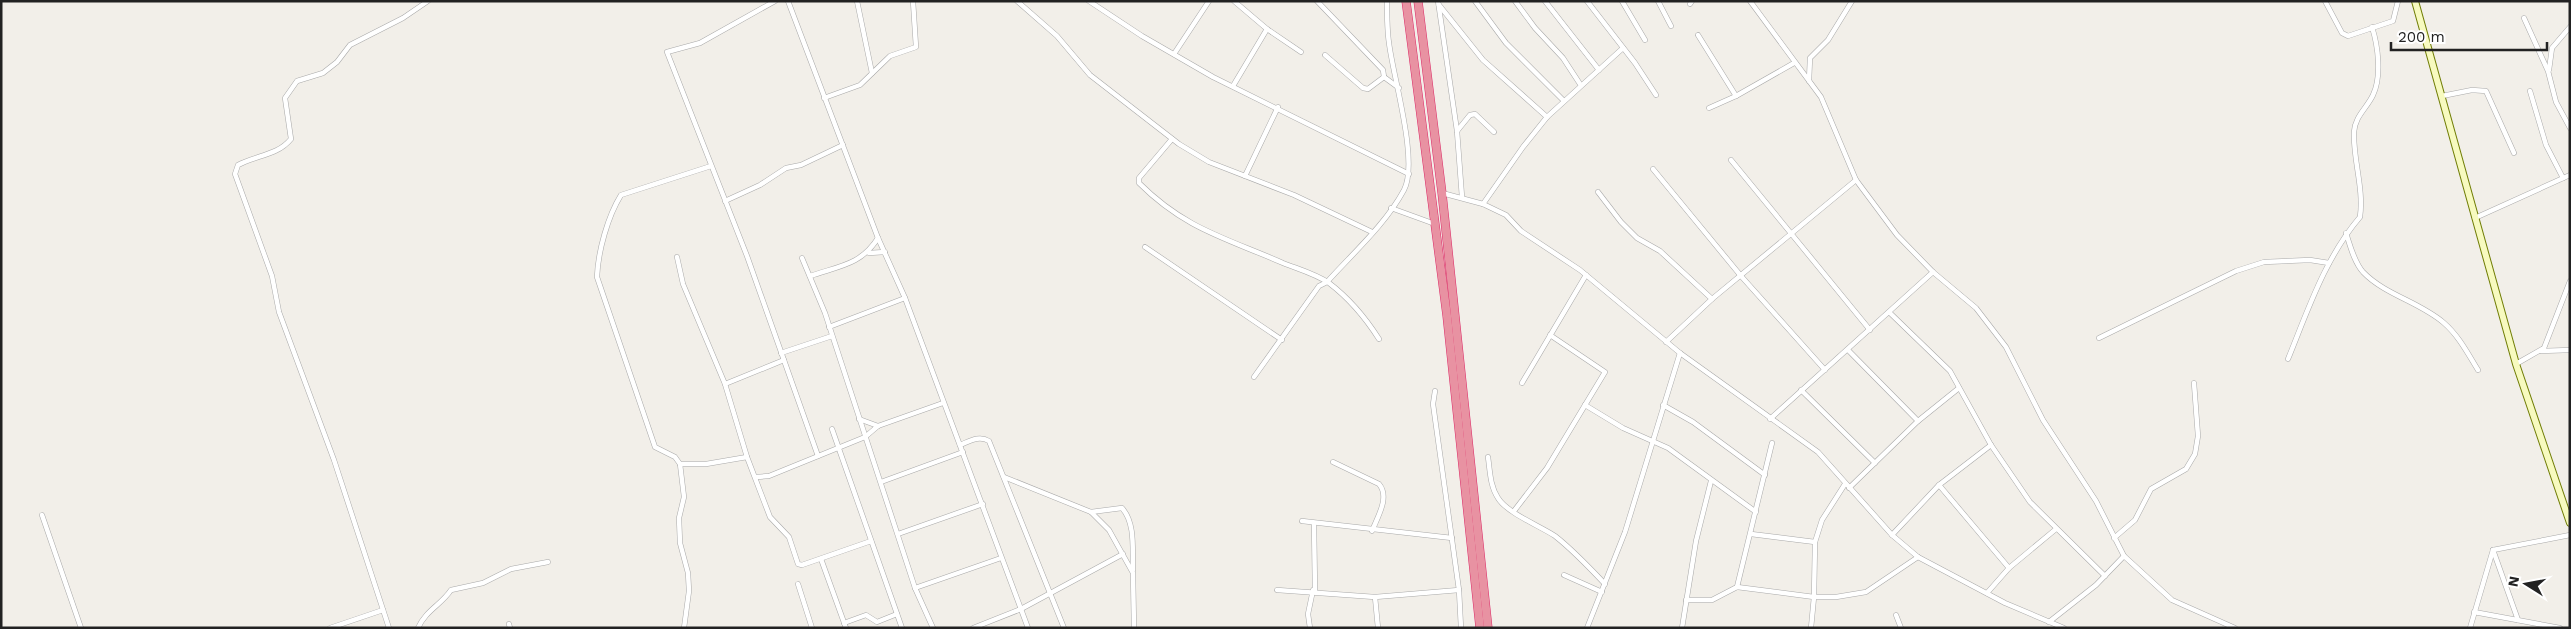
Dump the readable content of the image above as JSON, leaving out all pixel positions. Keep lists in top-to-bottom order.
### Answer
{
  "scale_bar": "200 m",
  "north": "left"
}
